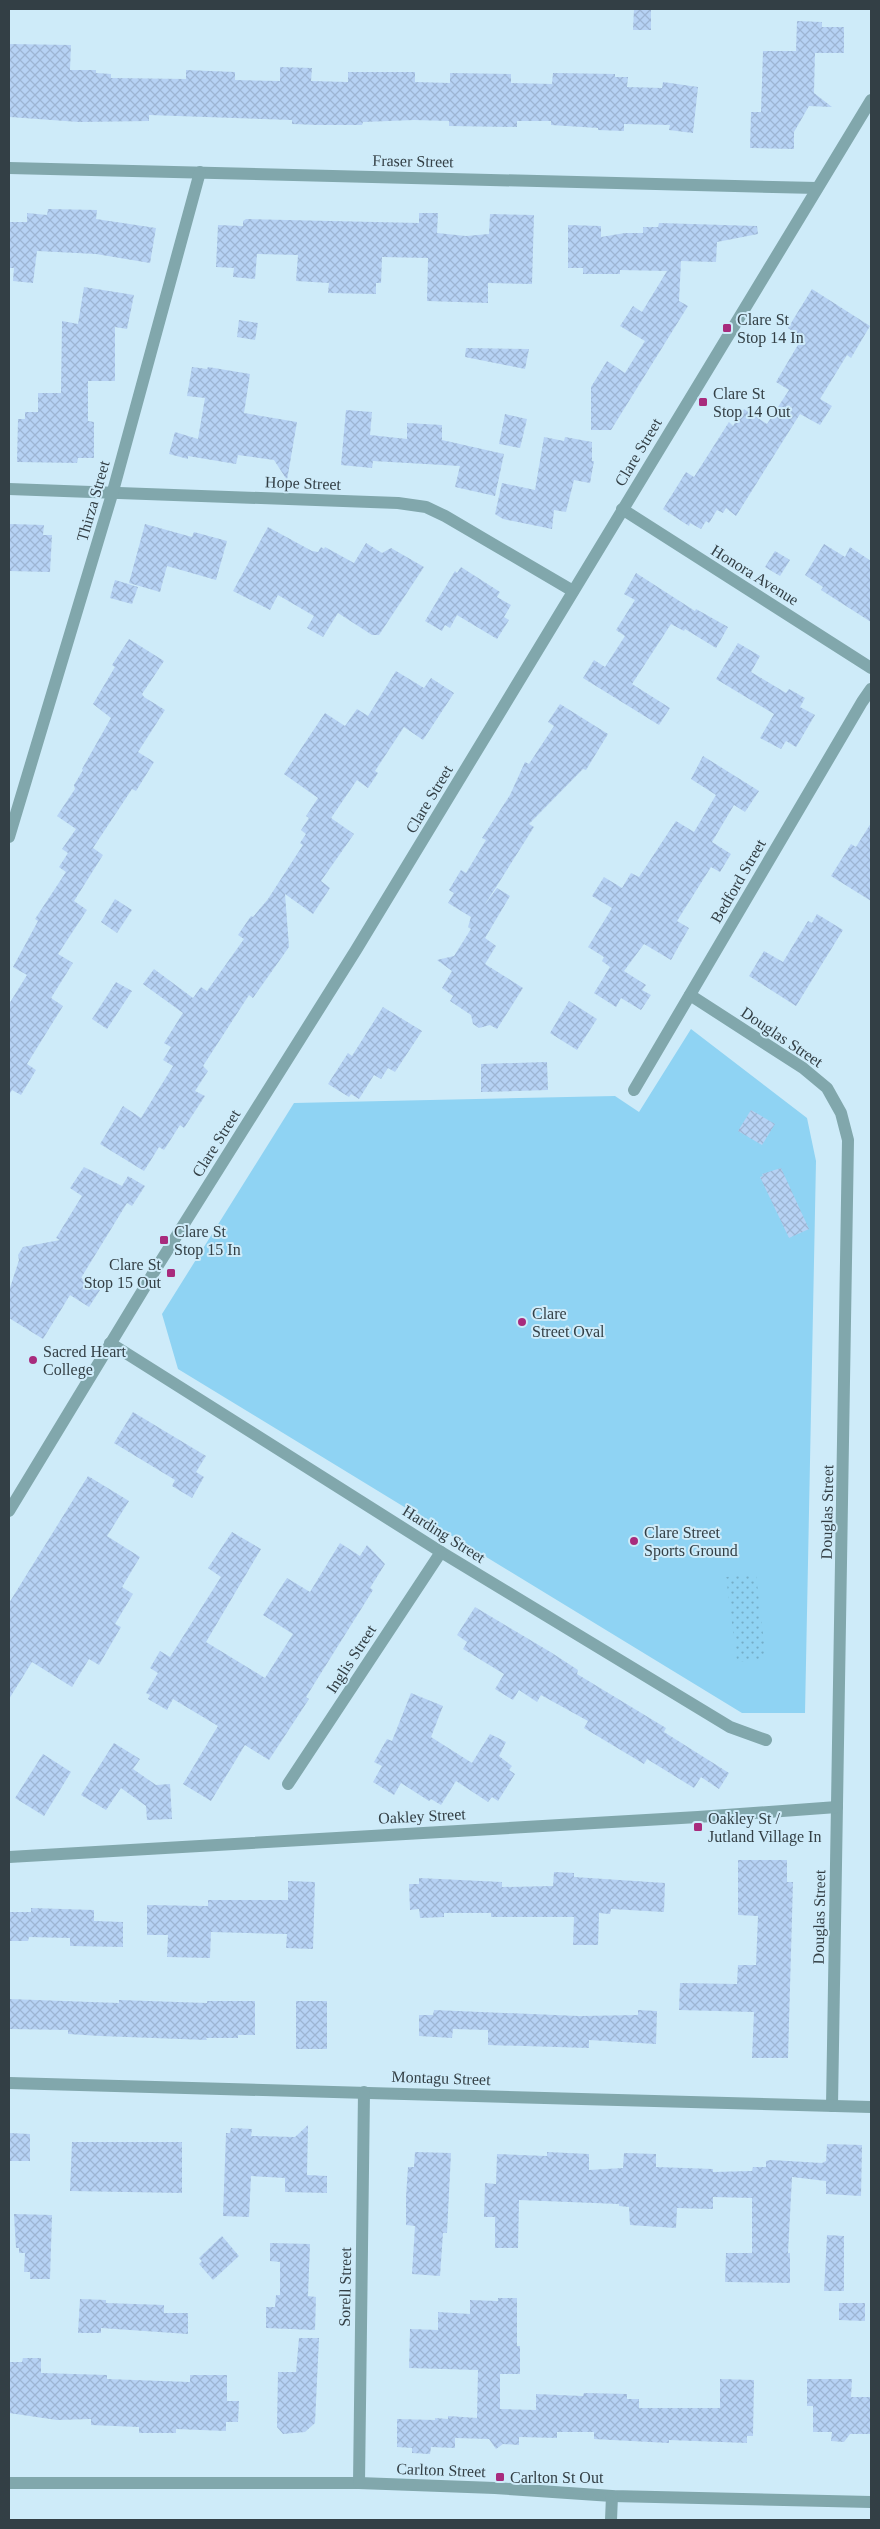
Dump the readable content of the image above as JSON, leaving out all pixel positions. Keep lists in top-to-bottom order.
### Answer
{
  "streets": {
    "street": [
      "Fraser Street",
      "Clare Street",
      "Hope Street",
      "Thirza Street",
      "Honora Avenue",
      "Bedford Street",
      "Douglas Street",
      "Harding Street",
      "Inglis Street",
      "Oakley Street",
      "Montagu Street",
      "Sorell Street",
      "Carlton Street"
    ]
  },
  "crossings": [
    ["Fraser Street", "Clare Street"],
    ["Fraser Street", "Thirza Street"],
    ["Clare Street", "Hope Street"],
    ["Clare Street", "Honora Avenue"],
    ["Clare Street", "Harding Street"],
    ["Hope Street", "Thirza Street"],
    ["Bedford Street", "Douglas Street"],
    ["Douglas Street", "Oakley Street"],
    ["Douglas Street", "Montagu Street"],
    ["Harding Street", "Inglis Street"],
    ["Montagu Street", "Sorell Street"],
    ["Sorell Street", "Carlton Street"]
  ],
  "places": {
    "transit": [
      "Clare St Stop 14 In",
      "Clare St Stop 14 Out",
      "Clare St Stop 15 In",
      "Clare St Stop 15 Out",
      "Oakley St / Jutland Village In",
      "Carlton St Out"
    ],
    "other": ["Clare Street Oval", "Sacred Heart College", "Clare Street Sports Ground"]
  }
}
